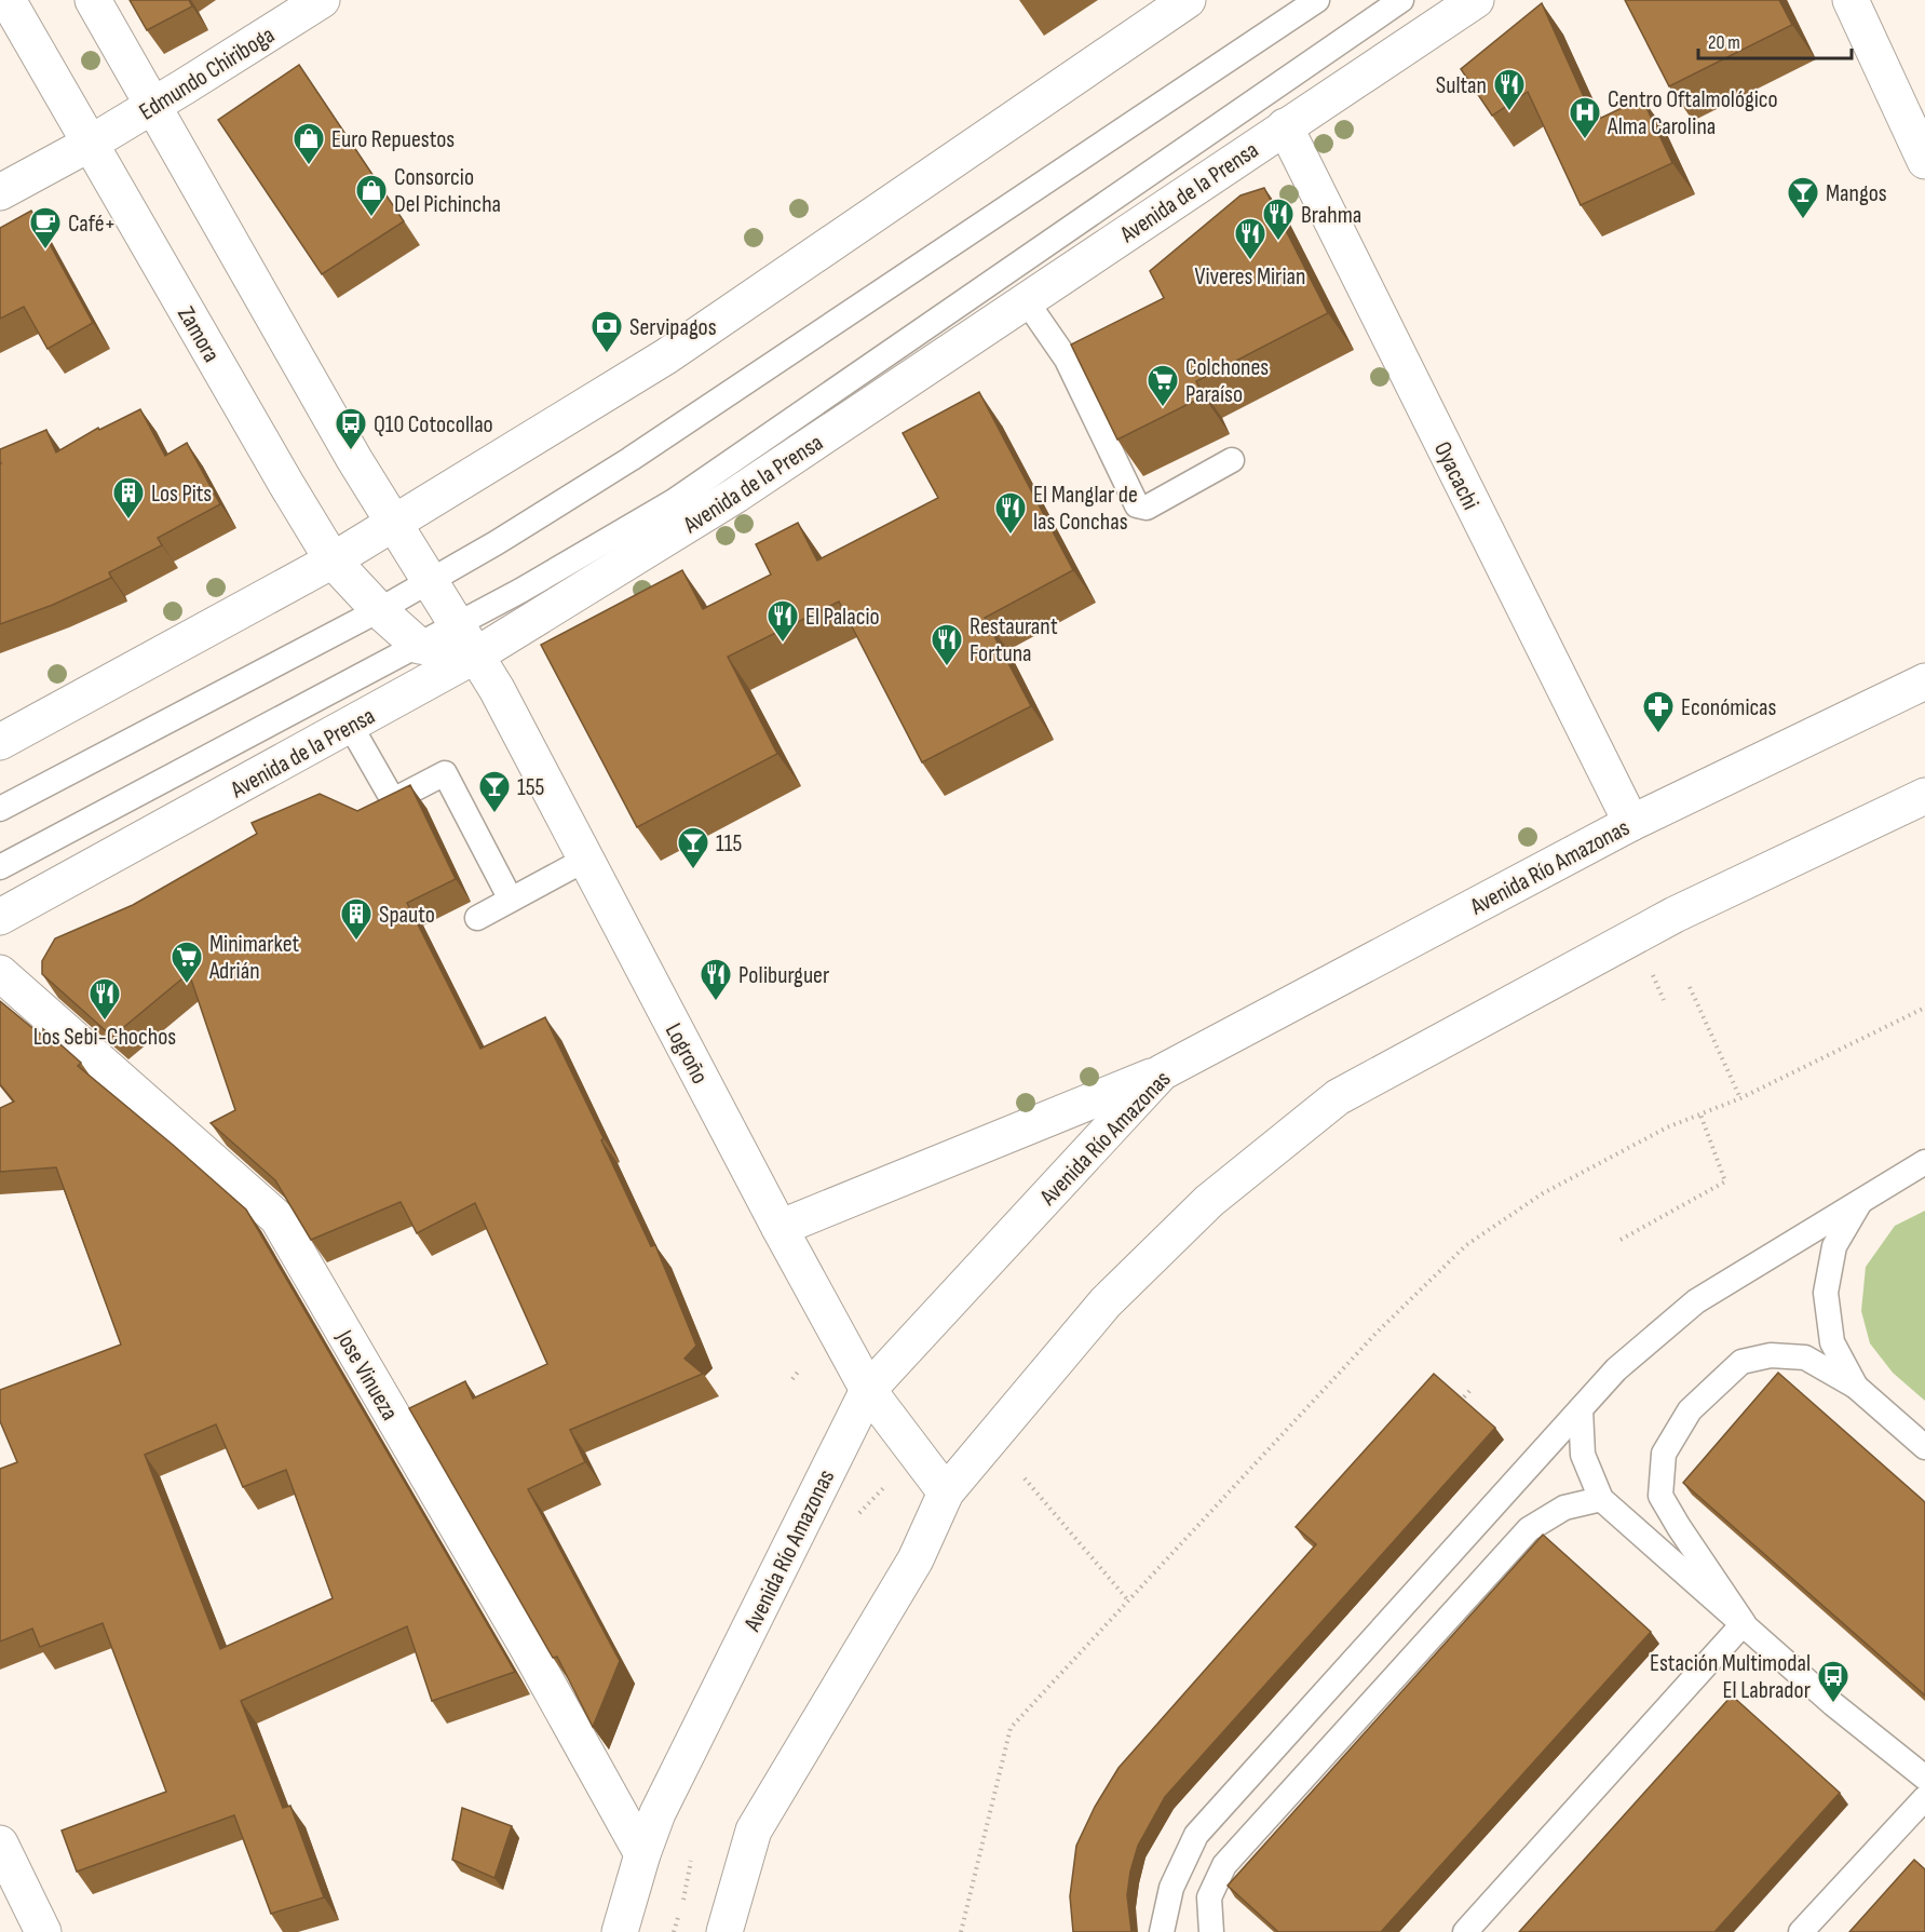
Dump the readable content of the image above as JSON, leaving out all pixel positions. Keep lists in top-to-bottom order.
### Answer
{
  "streets": {
    "main road": [
      "Edmundo Chiriboga",
      "Avenida de la Prensa",
      "Zamora",
      "Oyacachi",
      "Avenida Río Amazonas",
      "Logroño",
      "Jose Vinueza"
    ]
  },
  "crossings": [
    ["Edmundo Chiriboga", "Zamora"],
    ["Avenida de la Prensa", "Oyacachi"],
    ["Avenida de la Prensa", "Logroño"],
    ["Oyacachi", "Avenida Río Amazonas"],
    ["Avenida Río Amazonas", "Logroño"],
    ["Avenida Río Amazonas", "Jose Vinueza"]
  ],
  "places": {
    "restaurant": [
      "Sultan",
      "Brahma",
      "Viveres Mirian",
      "El Manglar de las Conchas",
      "El Palacio",
      "Restaurant Fortuna",
      "Poliburguer",
      "Los Sebi-Chochos"
    ],
    "hospital": ["Centro Oftalmológico Alma Carolina"],
    "shop": ["Euro Repuestos", "Consorcio Del Pichincha"],
    "bar": ["Mangos", "155", "115"],
    "cafe": ["Café+"],
    "bank": ["Servipagos"],
    "supermarket": ["Colchones Paraíso", "Minimarket Adrián"],
    "bus stop": ["Q10 Cotocollao", "Estación Multimodal El Labrador"],
    "building": ["Los Pits", "Spauto"],
    "pharmacy": ["Económicas"]
  },
  "scale_bar": "20 m"
}
